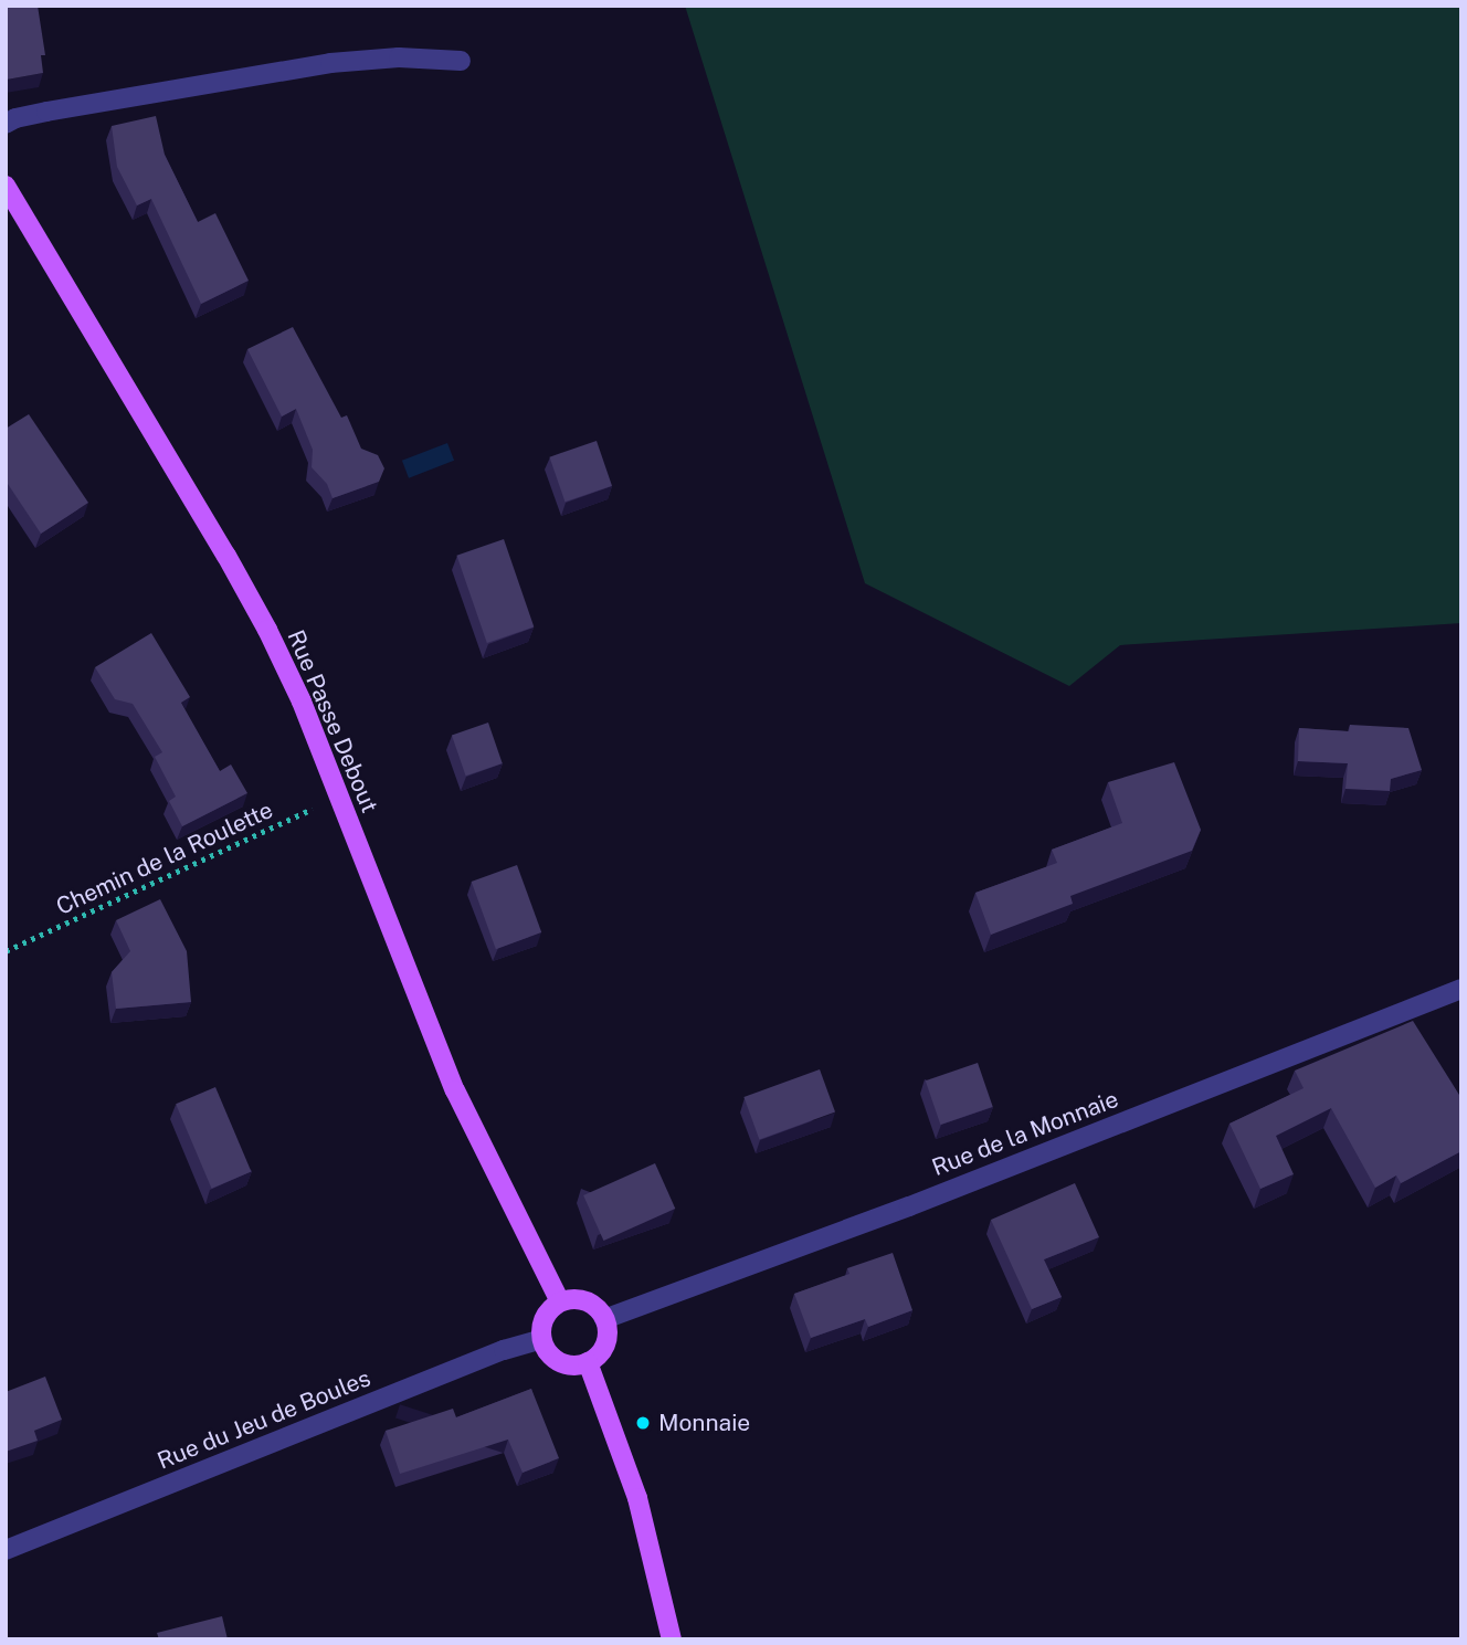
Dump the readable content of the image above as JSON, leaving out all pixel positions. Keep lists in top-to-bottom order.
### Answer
{
  "streets": {
    "main road": ["Rue Passe Debout"],
    "street": ["Rue de la Monnaie", "Rue du Jeu de Boules"],
    "path": ["Chemin de la Roulette"]
  },
  "crossings": [
    ["Rue Passe Debout", "Chemin de la Roulette"],
    ["Rue Passe Debout", "Rue de la Monnaie"],
    ["Rue Passe Debout", "Rue du Jeu de Boules"],
    ["Rue de la Monnaie", "Rue du Jeu de Boules"]
  ],
  "places": ["Monnaie"]
}
